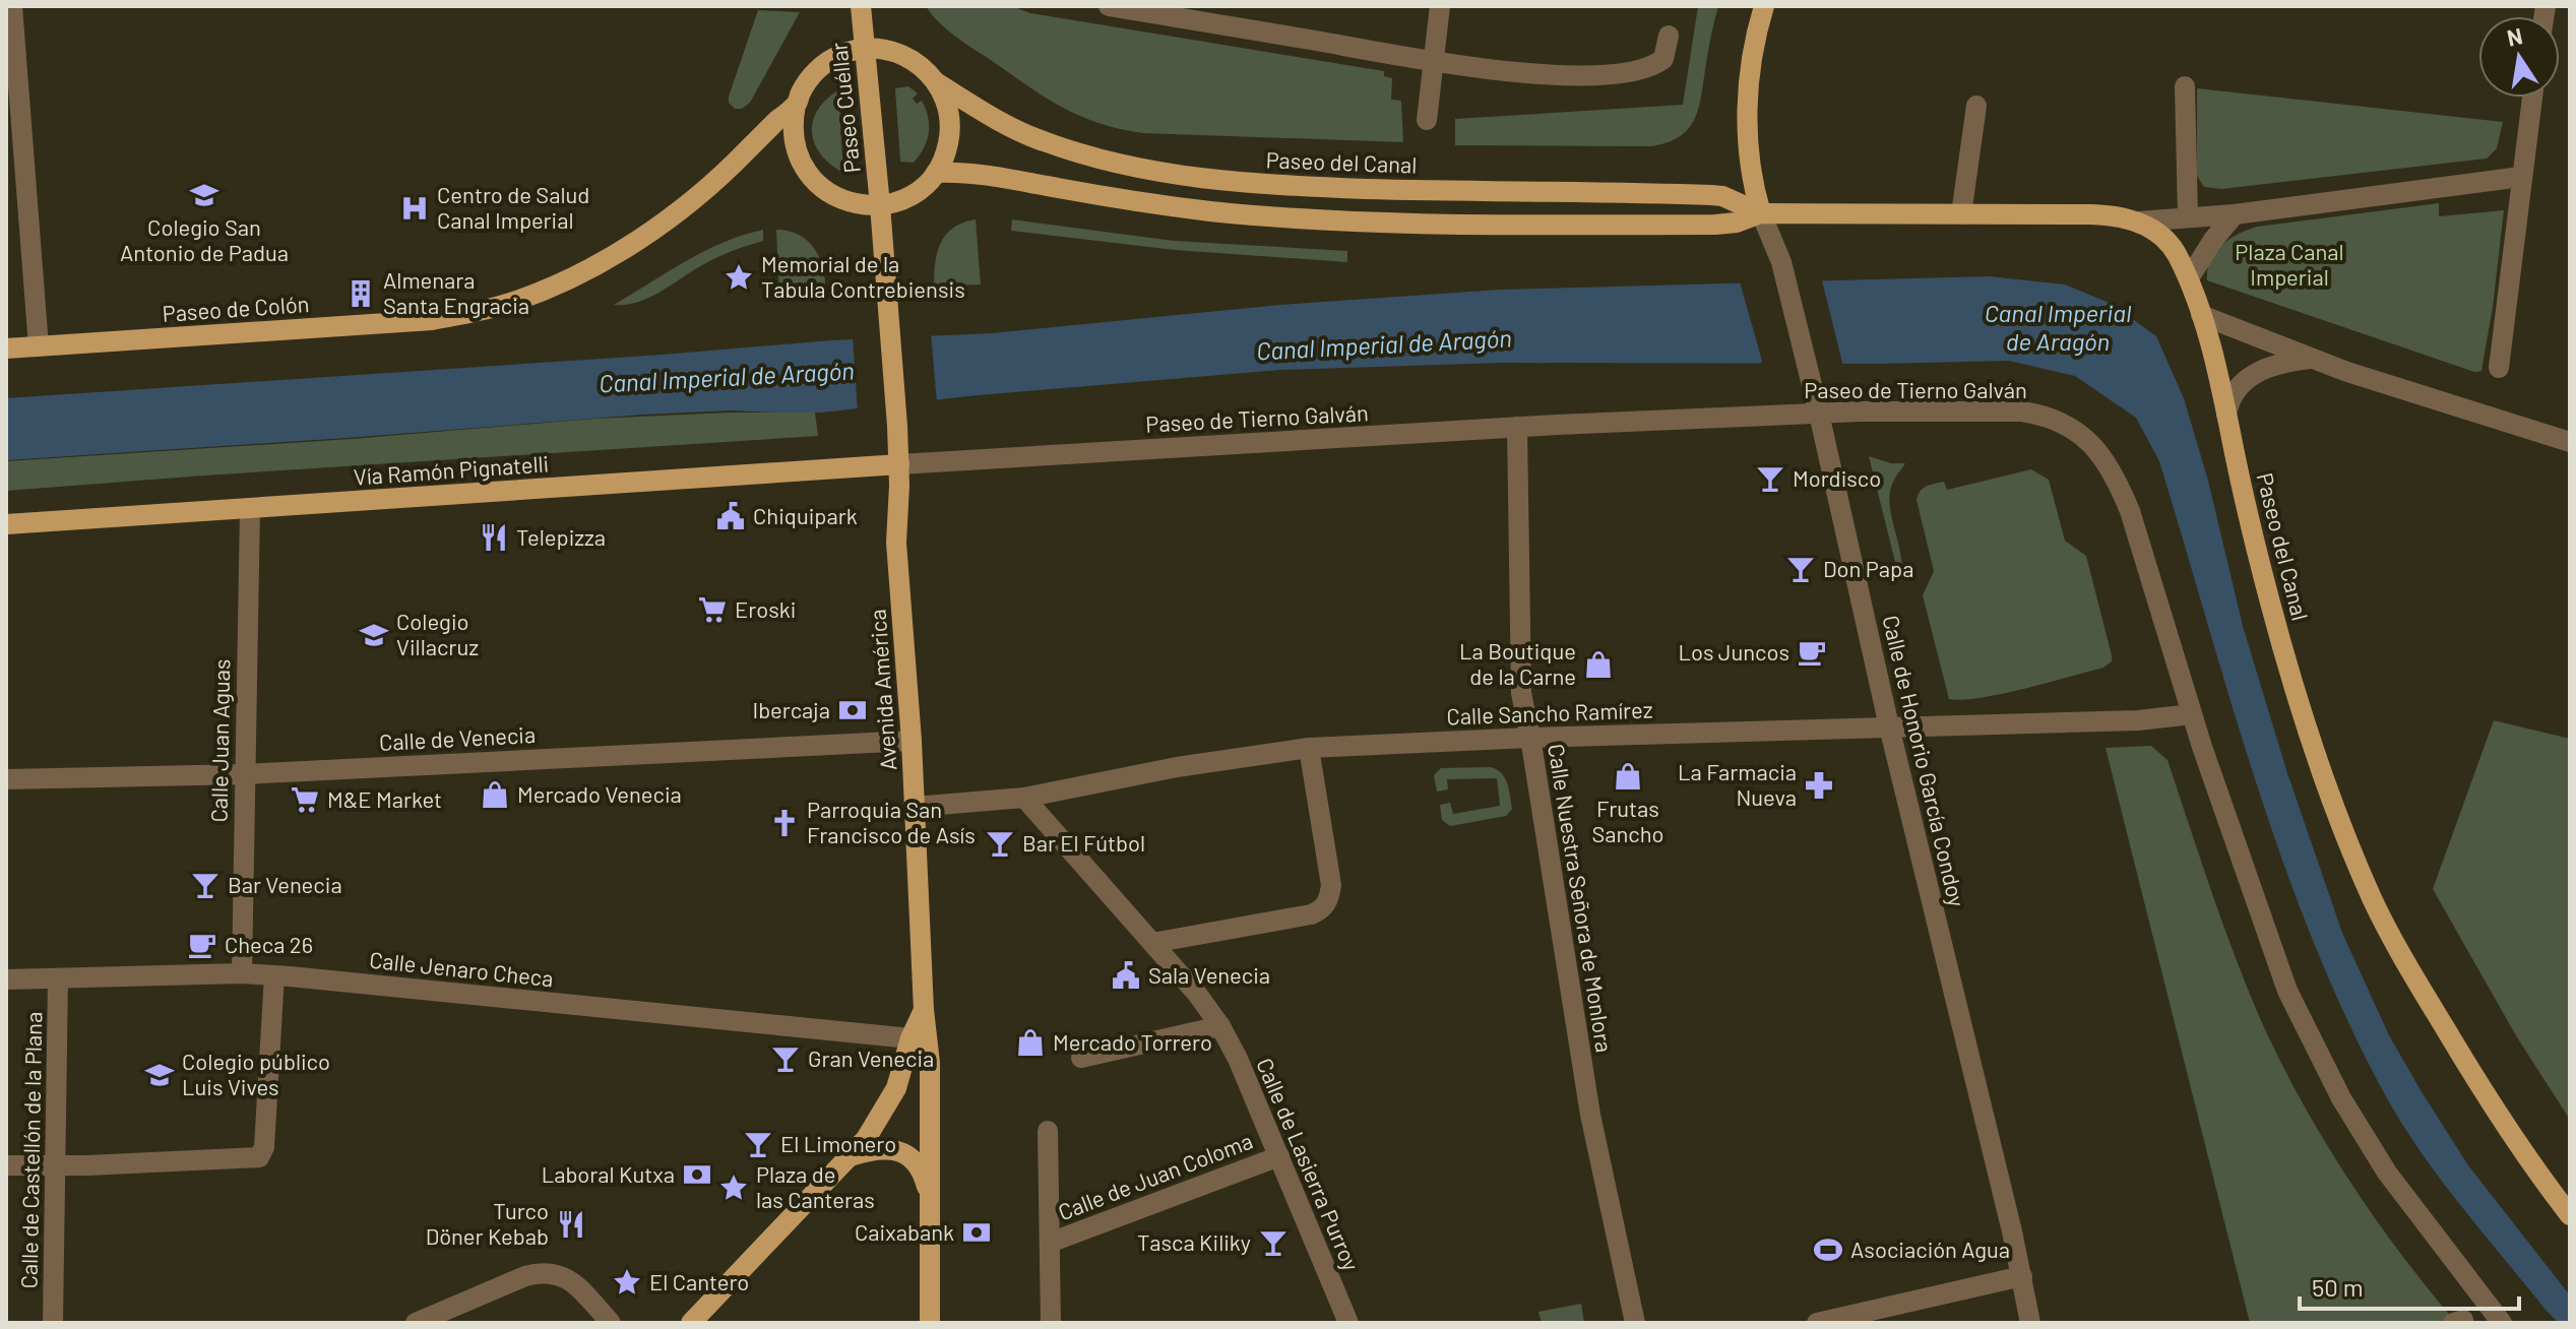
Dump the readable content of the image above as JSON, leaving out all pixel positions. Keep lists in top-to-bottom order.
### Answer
{
  "streets": {
    "main road": [
      "Paseo Cuéllar",
      "Paseo del Canal",
      "Paseo de Colón",
      "Vía Ramón Pignatelli",
      "Avenida América"
    ],
    "street": [
      "Paseo de Tierno Galván",
      "Calle Sancho Ramírez",
      "Calle de Venecia",
      "Calle Juan Aguas",
      "Calle de Honorio García Condoy",
      "Calle Nuestra Señora de Monlora",
      "Calle Jenaro Checa",
      "Calle de Castellón de la Plana",
      "Calle de Lasierra Purroy",
      "Calle de Juan Coloma"
    ]
  },
  "crossings": [
    ["Paseo Cuéllar", "Paseo del Canal"],
    ["Paseo Cuéllar", "Paseo de Colón"],
    ["Paseo Cuéllar", "Avenida América"],
    ["Paseo del Canal", "Paseo de Colón"],
    ["Paseo del Canal", "Calle de Honorio García Condoy"],
    ["Paseo de Tierno Galván", "Vía Ramón Pignatelli"],
    ["Paseo de Tierno Galván", "Avenida América"],
    ["Paseo de Tierno Galván", "Calle Sancho Ramírez"],
    ["Paseo de Tierno Galván", "Calle de Honorio García Condoy"],
    ["Paseo de Tierno Galván", "Calle Nuestra Señora de Monlora"],
    ["Vía Ramón Pignatelli", "Avenida América"],
    ["Vía Ramón Pignatelli", "Calle Juan Aguas"],
    ["Avenida América", "Calle Sancho Ramírez"],
    ["Avenida América", "Calle de Venecia"],
    ["Avenida América", "Calle Jenaro Checa"],
    ["Calle Sancho Ramírez", "Calle de Honorio García Condoy"],
    ["Calle Sancho Ramírez", "Calle Nuestra Señora de Monlora"],
    ["Calle Sancho Ramírez", "Calle de Lasierra Purroy"],
    ["Calle de Venecia", "Calle Juan Aguas"],
    ["Calle Juan Aguas", "Calle Jenaro Checa"],
    ["Calle Jenaro Checa", "Calle de Castellón de la Plana"],
    ["Calle de Lasierra Purroy", "Calle de Juan Coloma"]
  ],
  "water": ["Canal Imperial de Aragón"],
  "parks": ["Plaza Canal Imperial"],
  "places": {
    "school or university": ["Colegio San Antonio de Padua", "Colegio Villacruz", "Colegio público Luis Vives"],
    "hospital": ["Centro de Salud Canal Imperial"],
    "place": ["Memorial de la Tabula Contrebiensis", "Plaza de las Canteras", "El Cantero"],
    "building": ["Almenara Santa Engracia"],
    "bar": [
      "Mordisco",
      "Don Papa",
      "Bar El Fútbol",
      "Bar Venecia",
      "Gran Venecia",
      "El Limonero",
      "Tasca Kiliky"
    ],
    "public building": ["Chiquipark", "Sala Venecia"],
    "restaurant": ["Telepizza", "Turco Döner Kebab"],
    "supermarket": ["Eroski", "M&E Market"],
    "cafe": ["Los Juncos", "Checa 26"],
    "shop": [
      "La Boutique de la Carne",
      "Frutas Sancho",
      "Mercado Venecia",
      "Mercado Torrero"
    ],
    "bank": ["Ibercaja", "Laboral Kutxa", "Caixabank"],
    "pharmacy": ["La Farmacia Nueva"],
    "church": ["Parroquia San Francisco de Asís"],
    "sports": ["Asociación Agua"]
  },
  "scale_bar": "50 m",
  "north": "top"
}
